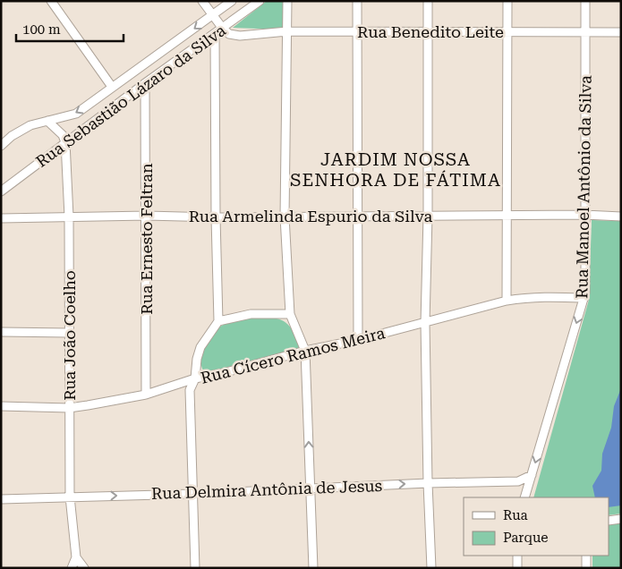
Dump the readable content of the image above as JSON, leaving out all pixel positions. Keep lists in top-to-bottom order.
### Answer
{
  "streets": {
    "street": [
      "Rua Benedito Leite",
      "Rua Sebastião Lázaro da Silva",
      "Rua Manoel Antônio da Silva",
      "Rua Armelinda Espurio da Silva",
      "Rua Ernesto Feltran",
      "Rua João Coelho",
      "Rua Cícero Ramos Meira",
      "Rua Delmira Antônia de Jesus"
    ]
  },
  "crossings": [
    ["Rua Benedito Leite", "Rua Sebastião Lázaro da Silva"],
    ["Rua Benedito Leite", "Rua Manoel Antônio da Silva"],
    ["Rua Sebastião Lázaro da Silva", "Rua Ernesto Feltran"],
    ["Rua Sebastião Lázaro da Silva", "Rua João Coelho"],
    ["Rua Manoel Antônio da Silva", "Rua Armelinda Espurio da Silva"],
    ["Rua Manoel Antônio da Silva", "Rua Cícero Ramos Meira"],
    ["Rua Manoel Antônio da Silva", "Rua Delmira Antônia de Jesus"],
    ["Rua Armelinda Espurio da Silva", "Rua Ernesto Feltran"],
    ["Rua Armelinda Espurio da Silva", "Rua João Coelho"],
    ["Rua Ernesto Feltran", "Rua Cícero Ramos Meira"],
    ["Rua João Coelho", "Rua Cícero Ramos Meira"],
    ["Rua João Coelho", "Rua Delmira Antônia de Jesus"]
  ],
  "one_way": ["Rua Manoel Antônio da Silva", "Rua Delmira Antônia de Jesus"],
  "districts": ["JARDIM NOSSA SENHORA DE FÁTIMA"],
  "legend": ["Rua", "Parque"],
  "scale_bar": "100 m"
}
